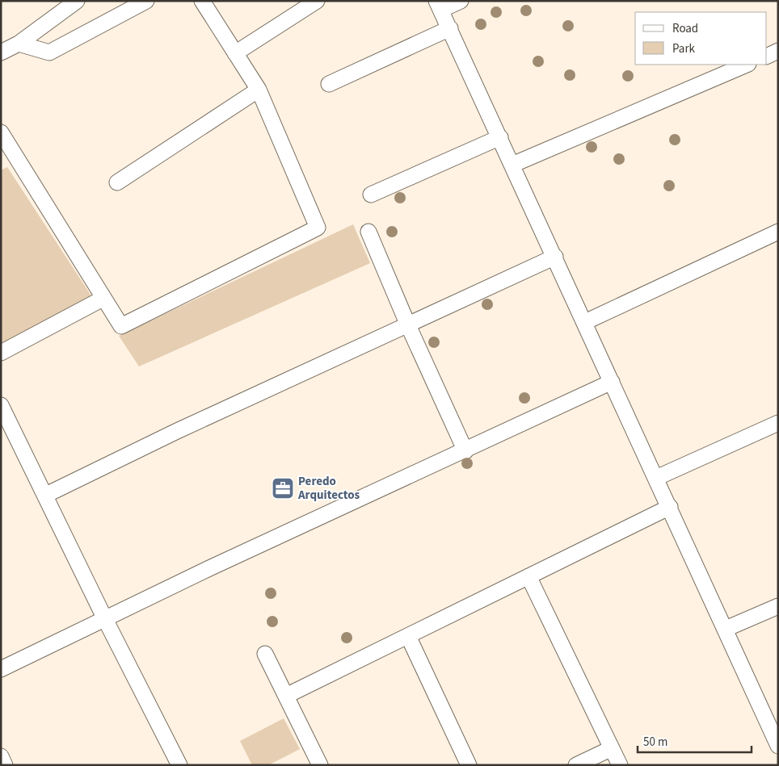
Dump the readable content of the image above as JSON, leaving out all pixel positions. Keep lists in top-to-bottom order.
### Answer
{
  "places": {
    "office": ["Peredo Arquitectos"]
  },
  "legend": ["Road", "Park"],
  "scale_bar": "50 m"
}
